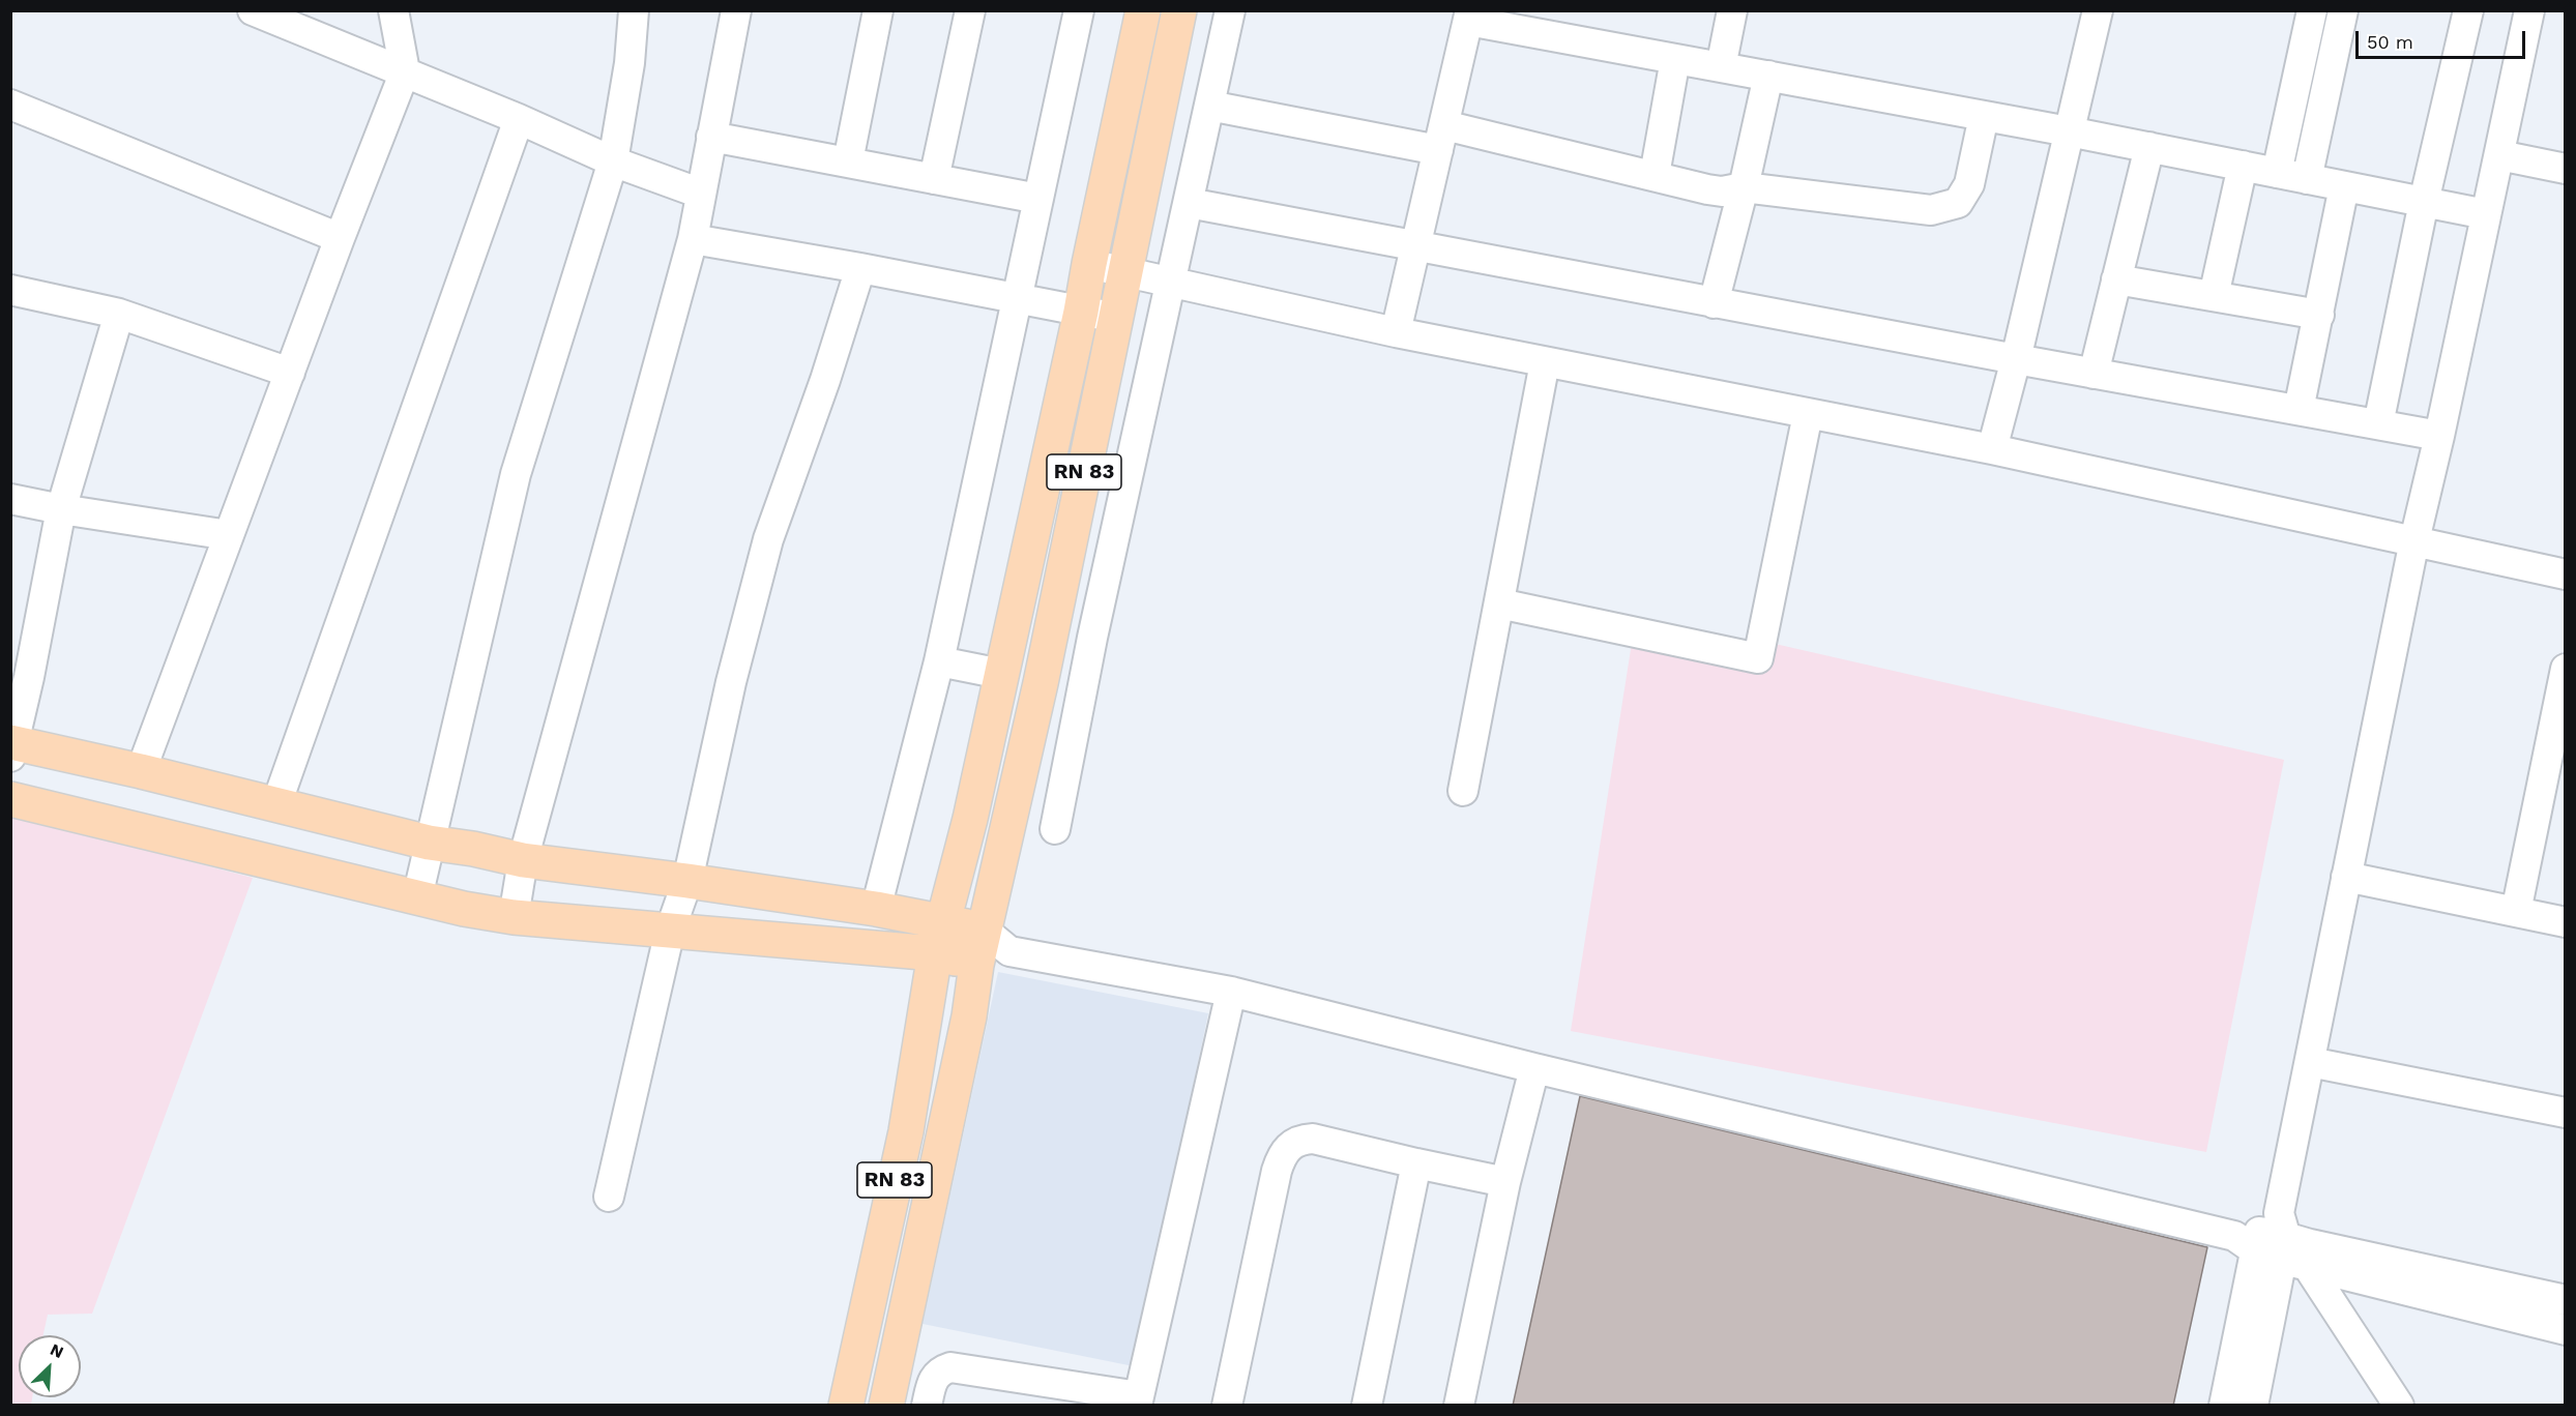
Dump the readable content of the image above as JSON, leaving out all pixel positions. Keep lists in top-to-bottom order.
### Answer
{
  "streets": {
    "main road": ["RN 83"]
  },
  "scale_bar": "50 m",
  "north": "top right"
}
